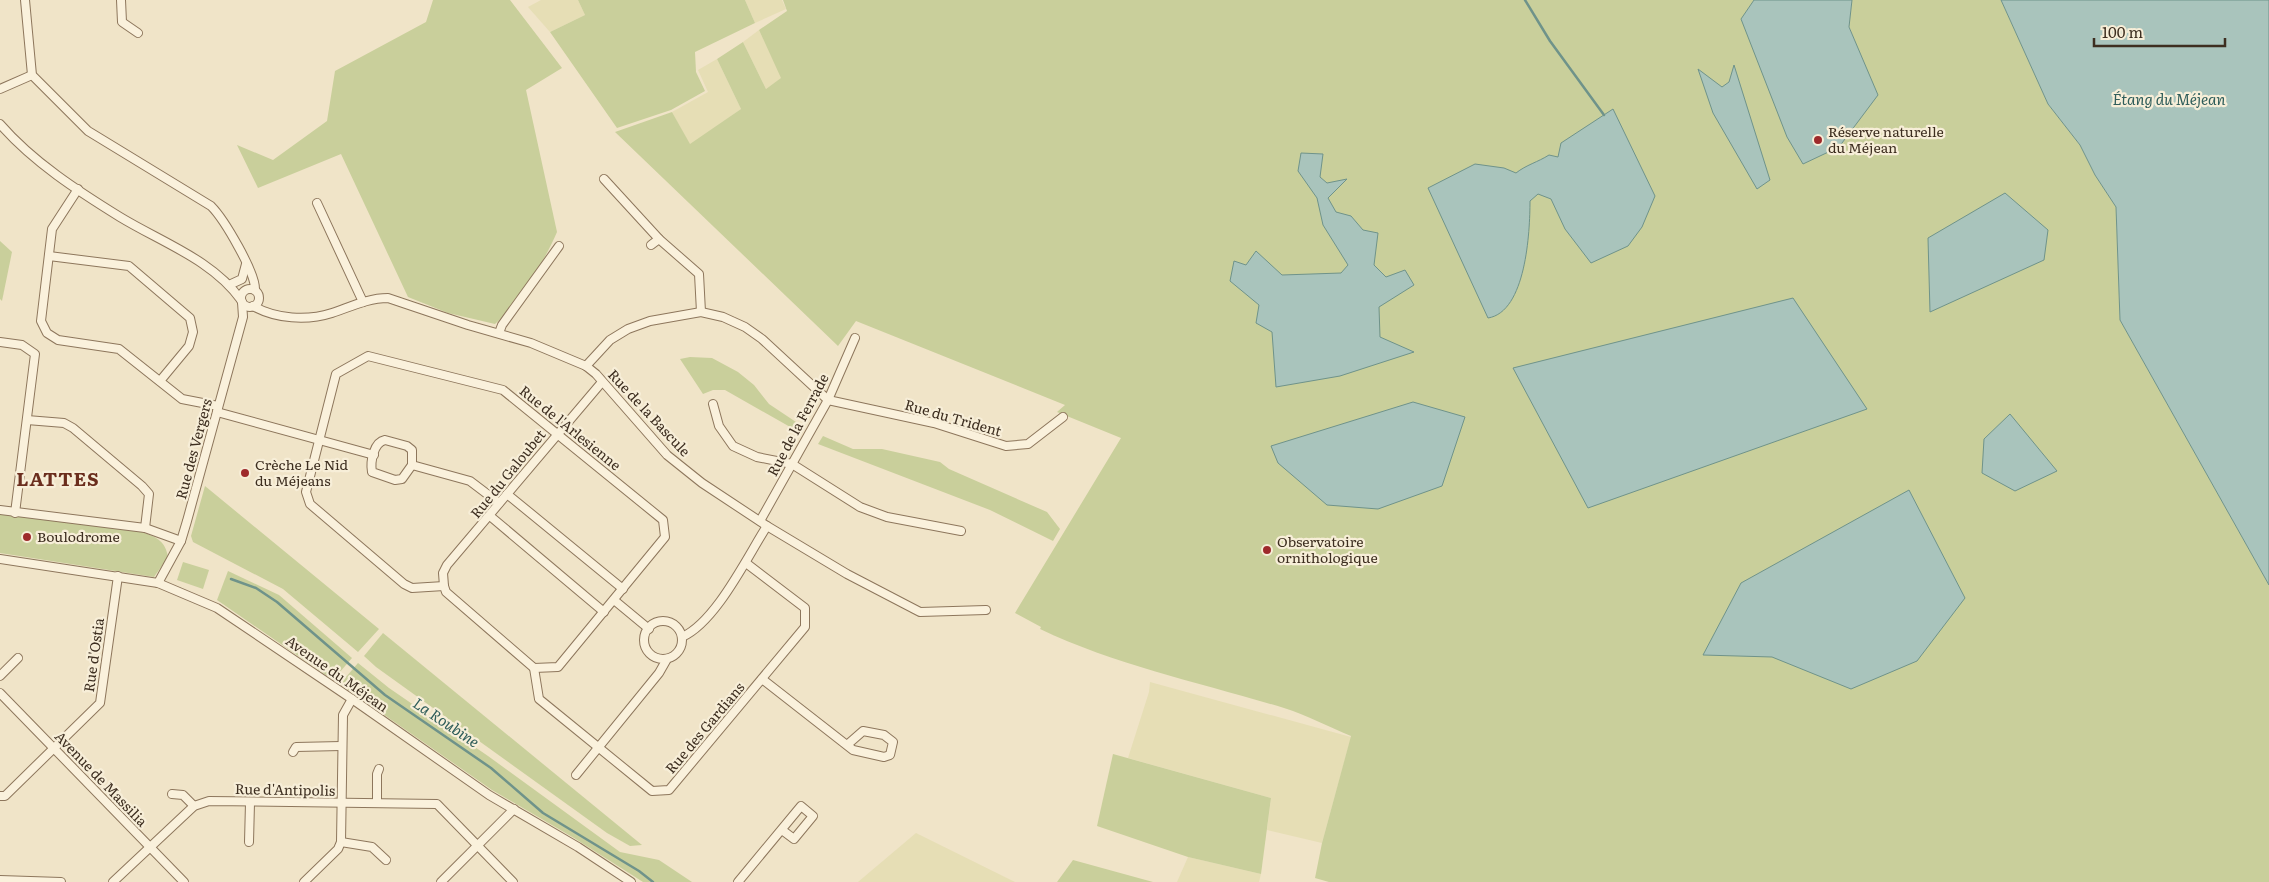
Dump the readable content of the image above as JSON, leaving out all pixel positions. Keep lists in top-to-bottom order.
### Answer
{
  "streets": {
    "street": [
      "Rue de la Bascule",
      "Rue du Trident",
      "Rue de la Ferrade",
      "Rue de l'Arlesienne",
      "Rue des Vergers",
      "Rue du Galoubet",
      "Rue d'Ostia",
      "Avenue du Méjean",
      "Rue des Gardians",
      "Avenue de Massilia",
      "Rue d'Antipolis"
    ]
  },
  "crossings": [
    ["Rue de la Bascule", "Rue de la Ferrade"],
    ["Rue de la Bascule", "Rue des Vergers"],
    ["Rue de la Bascule", "Rue du Galoubet"],
    ["Rue du Trident", "Rue de la Ferrade"],
    ["Rue de l'Arlesienne", "Rue du Galoubet"],
    ["Rue de l'Arlesienne", "Rue des Gardians"],
    ["Rue des Vergers", "Avenue du Méjean"],
    ["Rue d'Ostia", "Avenue du Méjean"],
    ["Rue d'Ostia", "Avenue de Massilia"]
  ],
  "districts": ["LATTES"],
  "water": ["Étang du Méjean", "La Roubine"],
  "places": [
    "Réserve naturelle du Méjean",
    "Crèche Le Nid du Méjeans",
    "Boulodrome",
    "Observatoire ornithologique"
  ],
  "scale_bar": "100 m"
}
